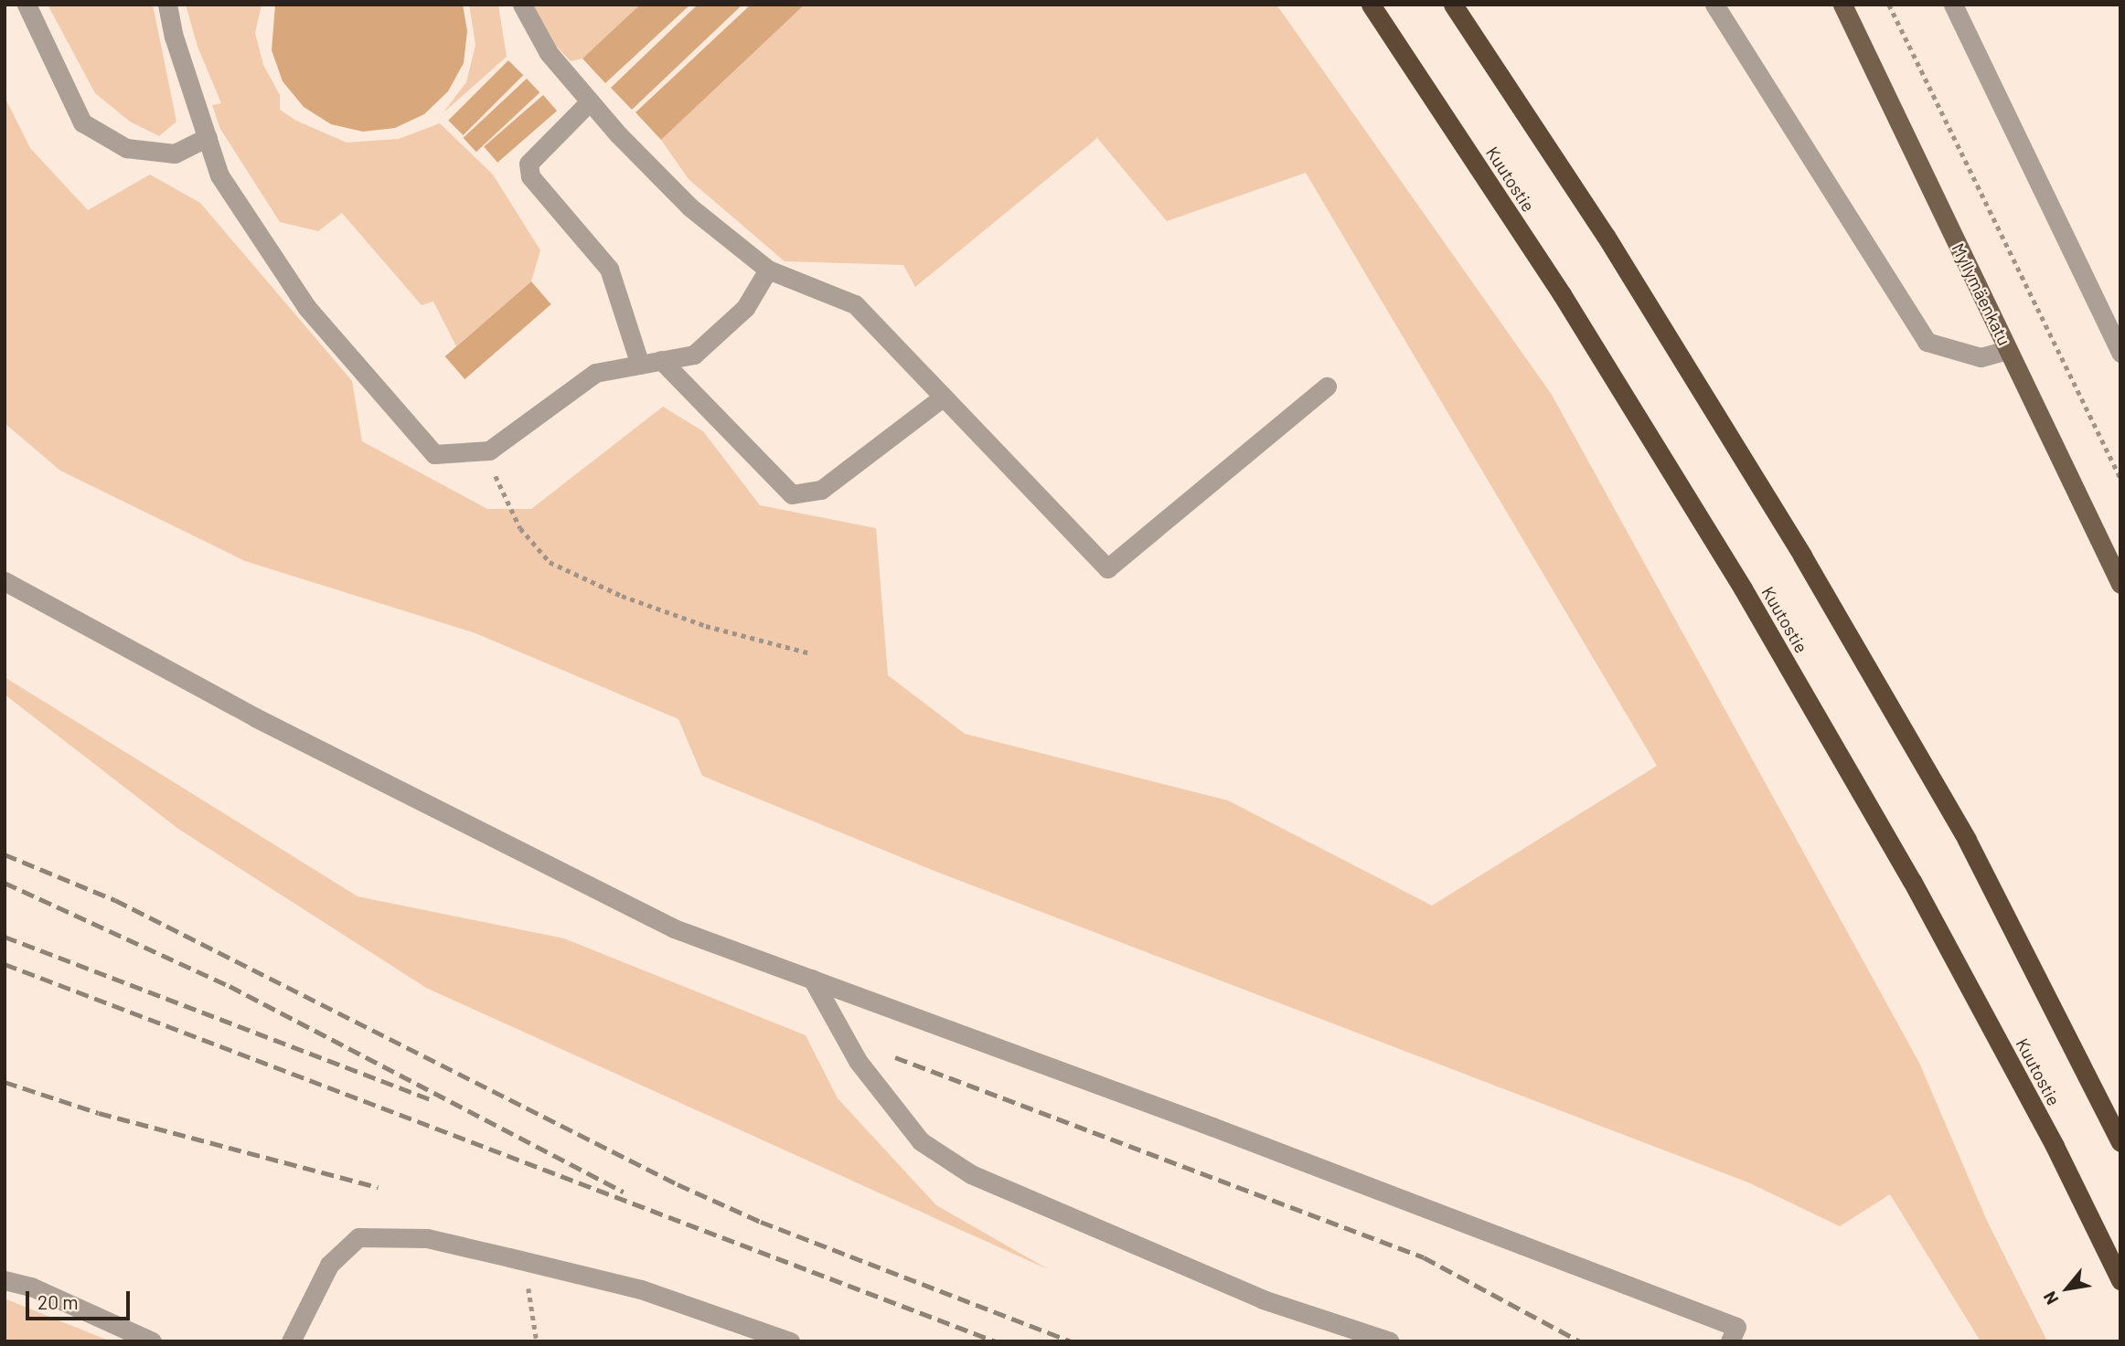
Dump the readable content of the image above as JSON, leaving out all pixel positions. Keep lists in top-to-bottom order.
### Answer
{
  "streets": {
    "highway": ["Kuutostie"],
    "main road": ["Myllymäenkatu"]
  },
  "scale_bar": "20 m",
  "north": "bottom left"
}
